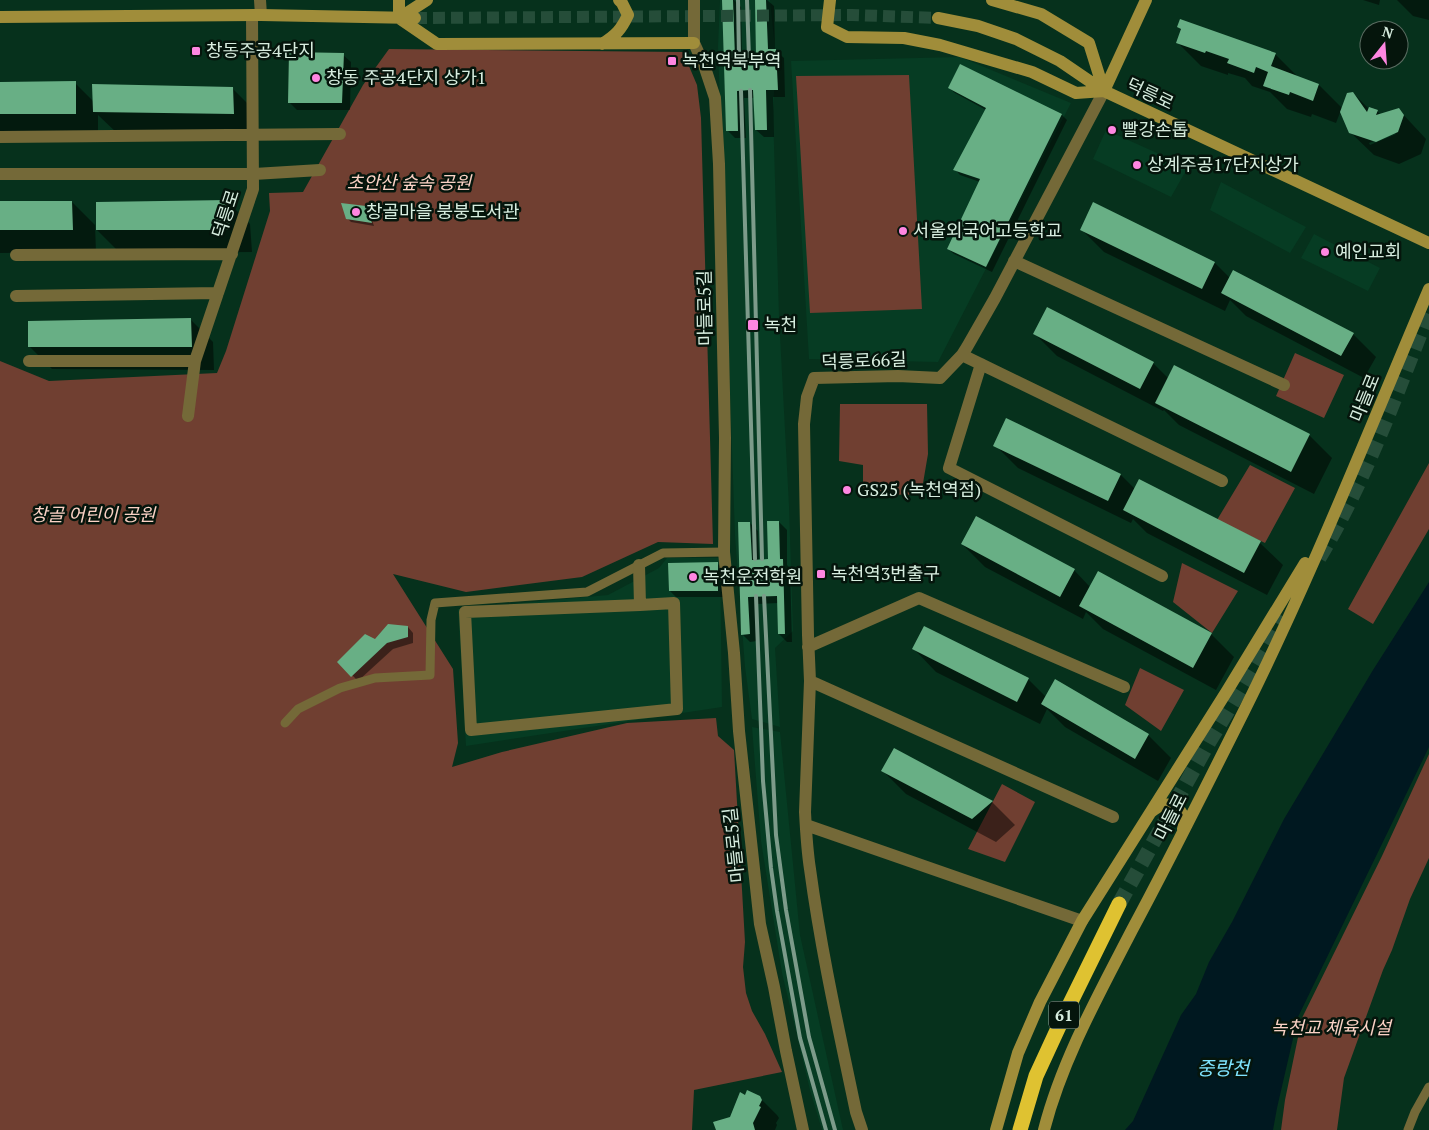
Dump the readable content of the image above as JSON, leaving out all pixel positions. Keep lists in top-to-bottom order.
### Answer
{
  "streets": {
    "highway": ["61"],
    "main road": ["덕릉로", "마들로"],
    "street": ["마들로5길", "덕릉로66길"]
  },
  "crossings": [
    ["덕릉로", "덕릉로66길"]
  ],
  "water": ["중랑천"],
  "parks": ["초안산 숲속 공원", "창골 어린이 공원", "녹천교 체육시설"],
  "places": {
    "transit": [
      "창동주공4단지",
      "녹천역북부역",
      "녹천",
      "녹천역3번출구"
    ],
    "other": [
      "창동 주공4단지 상가1",
      "빨강손톱",
      "상계주공17단지상가",
      "창골마을 붕붕도서관",
      "서울외국어고등학교",
      "예인교회",
      "GS25 (녹천역점)",
      "녹천운전학원"
    ]
  },
  "north": "top"
}
